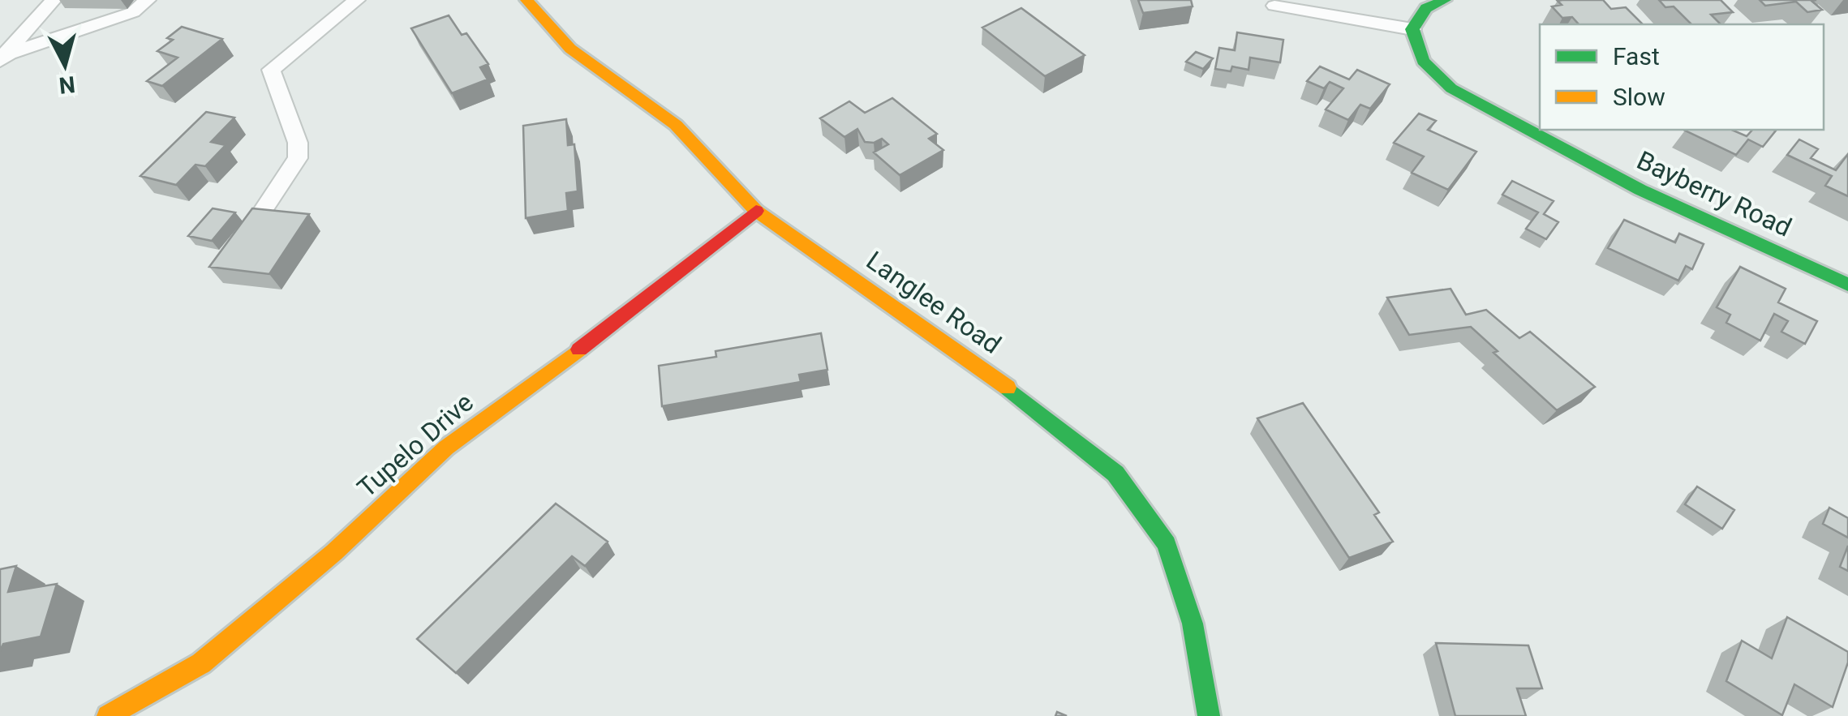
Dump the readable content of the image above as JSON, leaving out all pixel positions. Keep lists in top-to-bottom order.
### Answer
{
  "streets": {
    "street": ["Bayberry Road", "Langlee Road", "Tupelo Drive"]
  },
  "crossings": [
    ["Langlee Road", "Tupelo Drive"]
  ],
  "legend": ["Fast", "Slow"],
  "north": "bottom"
}
